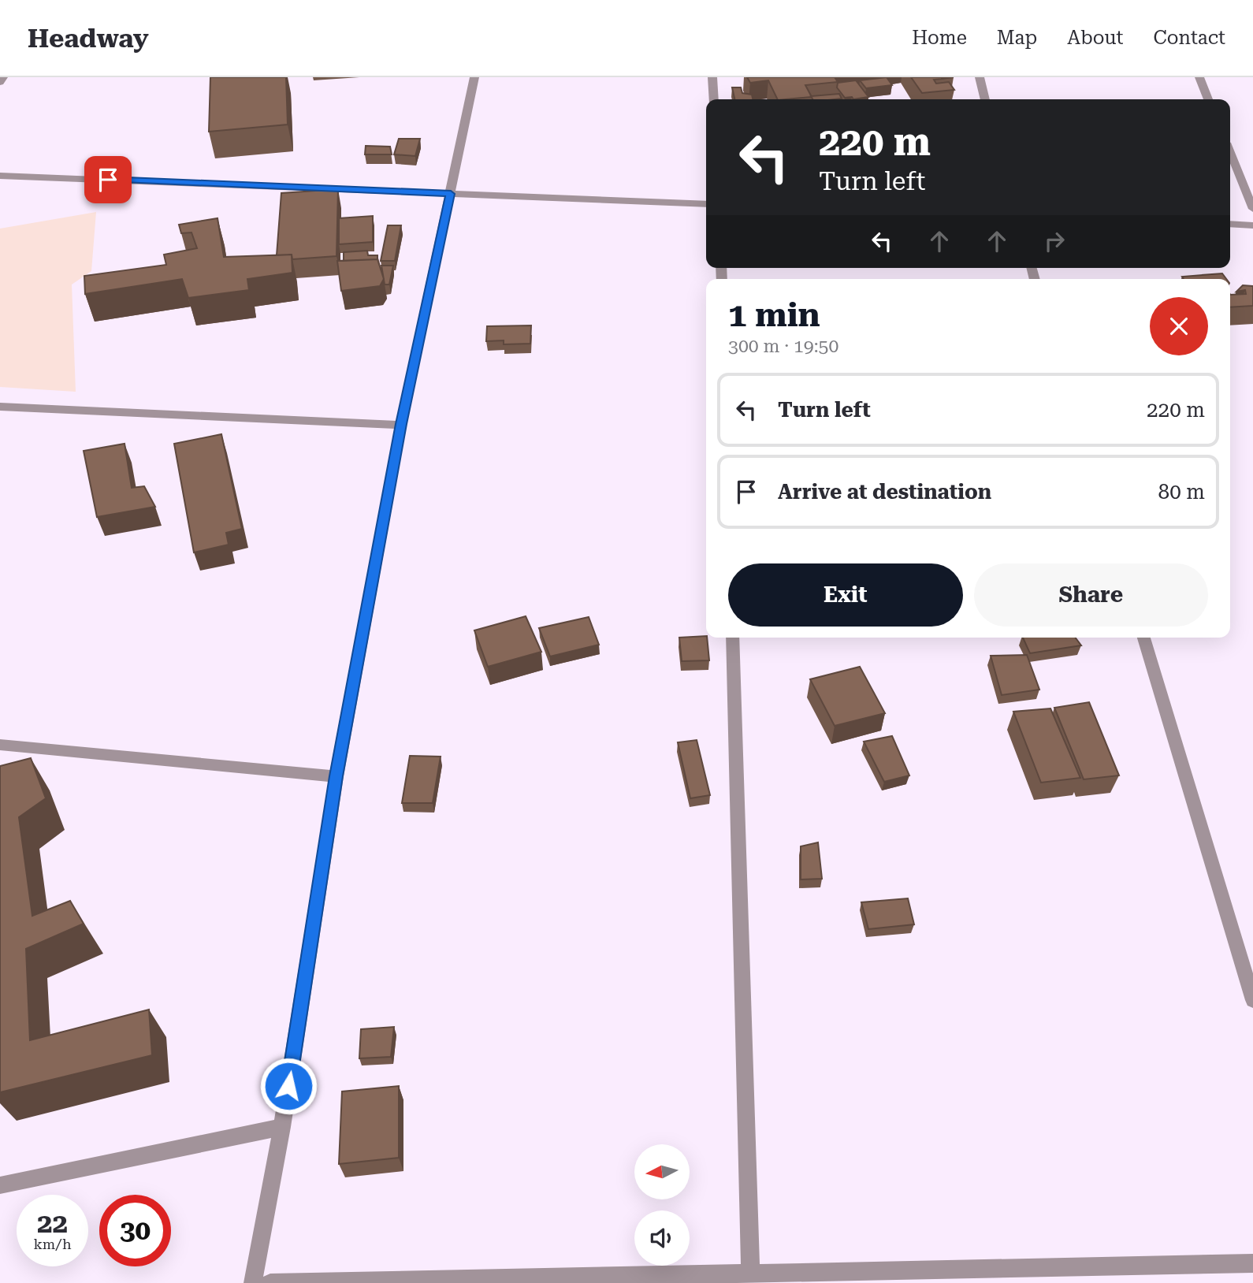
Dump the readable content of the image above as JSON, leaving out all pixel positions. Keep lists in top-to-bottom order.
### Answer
{
  "north": "left",
  "page": {
    "header": "Headway",
    "nav": [
      "Home",
      "Map",
      "About",
      "Contact"
    ],
    "turn": ["220 m", "Turn left"],
    "heading": ["1 min", "300 m · 19:50"],
    "list": [
      {
        "name": "Turn left",
        "value": "220 m"
      },
      {
        "name": "Arrive at destination",
        "value": "80 m"
      }
    ],
    "buttons": ["Exit", "Share"],
    "speed": "22 km/h",
    "limit": "30"
  }
}
